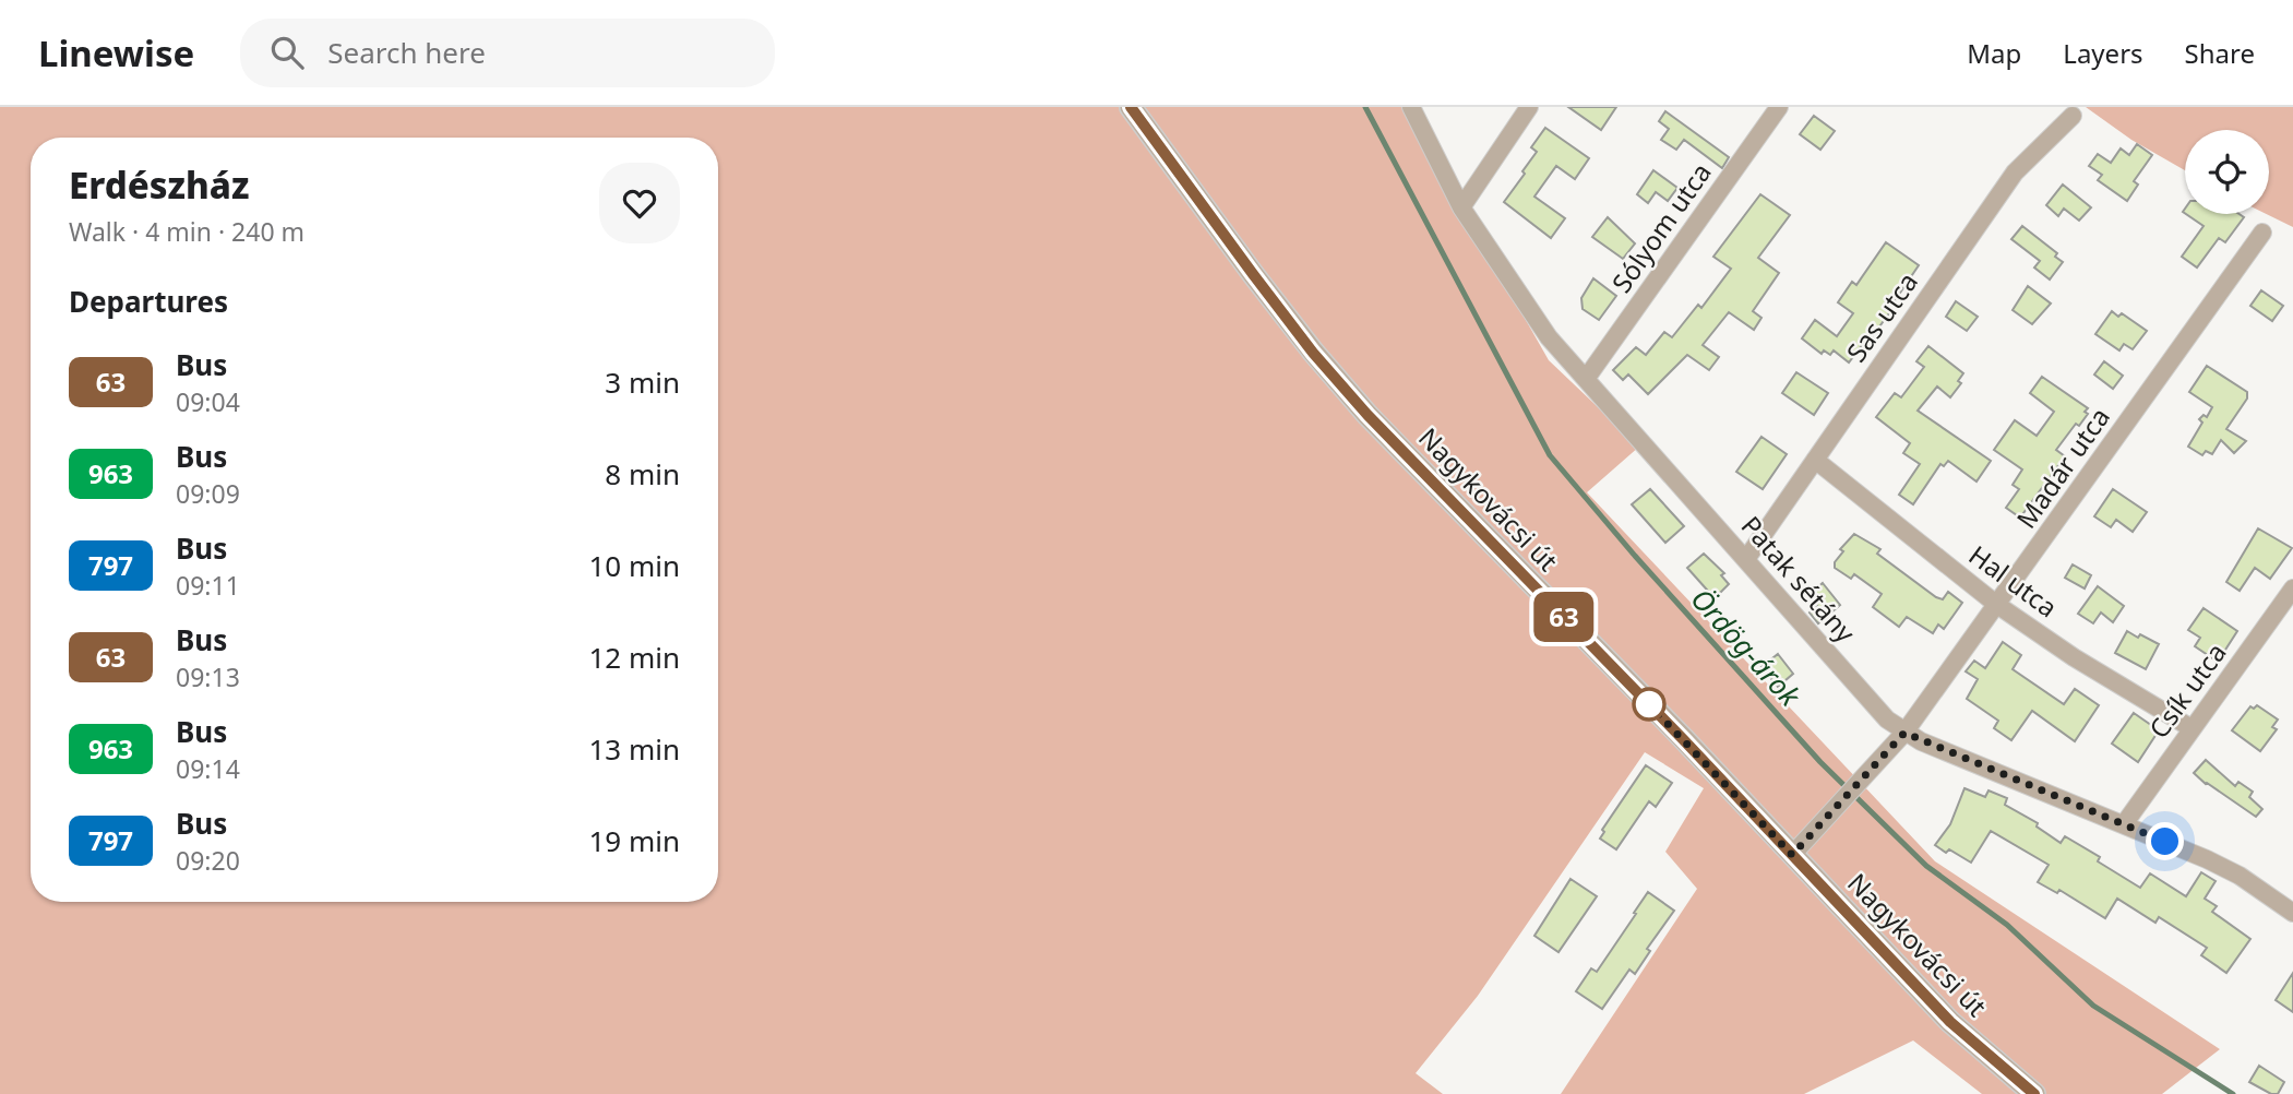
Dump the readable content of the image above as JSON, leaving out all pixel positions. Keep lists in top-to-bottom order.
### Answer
{
  "streets": {
    "street": [
      "Sólyom utca",
      "Sas utca",
      "Madár utca",
      "Nagykovácsi út",
      "Patak sétány",
      "Hal utca",
      "Csík utca"
    ]
  },
  "crossings": [
    ["Sólyom utca", "Patak sétány"],
    ["Sas utca", "Patak sétány"],
    ["Sas utca", "Hal utca"],
    ["Madár utca", "Nagykovácsi út"],
    ["Madár utca", "Patak sétány"],
    ["Madár utca", "Hal utca"],
    ["Patak sétány", "Csík utca"],
    ["Hal utca", "Csík utca"]
  ],
  "water": ["Ördög-árok"],
  "lines": ["bus line 63"],
  "page": {
    "header": "Linewise",
    "search": "Search here",
    "nav": ["Map", "Layers", "Share"],
    "on_map": "63",
    "heading": [
      ["Erdészház", "Walk · 4 min · 240 m"],
      "Departures"
    ],
    "list": [
      {
        "mark": "63",
        "name": "Bus",
        "note": "09:04",
        "value": "3 min"
      },
      {
        "mark": "963",
        "name": "Bus",
        "note": "09:09",
        "value": "8 min"
      },
      {
        "mark": "797",
        "name": "Bus",
        "note": "09:11",
        "value": "10 min"
      },
      {
        "mark": "63",
        "name": "Bus",
        "note": "09:13",
        "value": "12 min"
      },
      {
        "mark": "963",
        "name": "Bus",
        "note": "09:14",
        "value": "13 min"
      },
      {
        "mark": "797",
        "name": "Bus",
        "note": "09:20",
        "value": "19 min"
      }
    ]
  }
}
